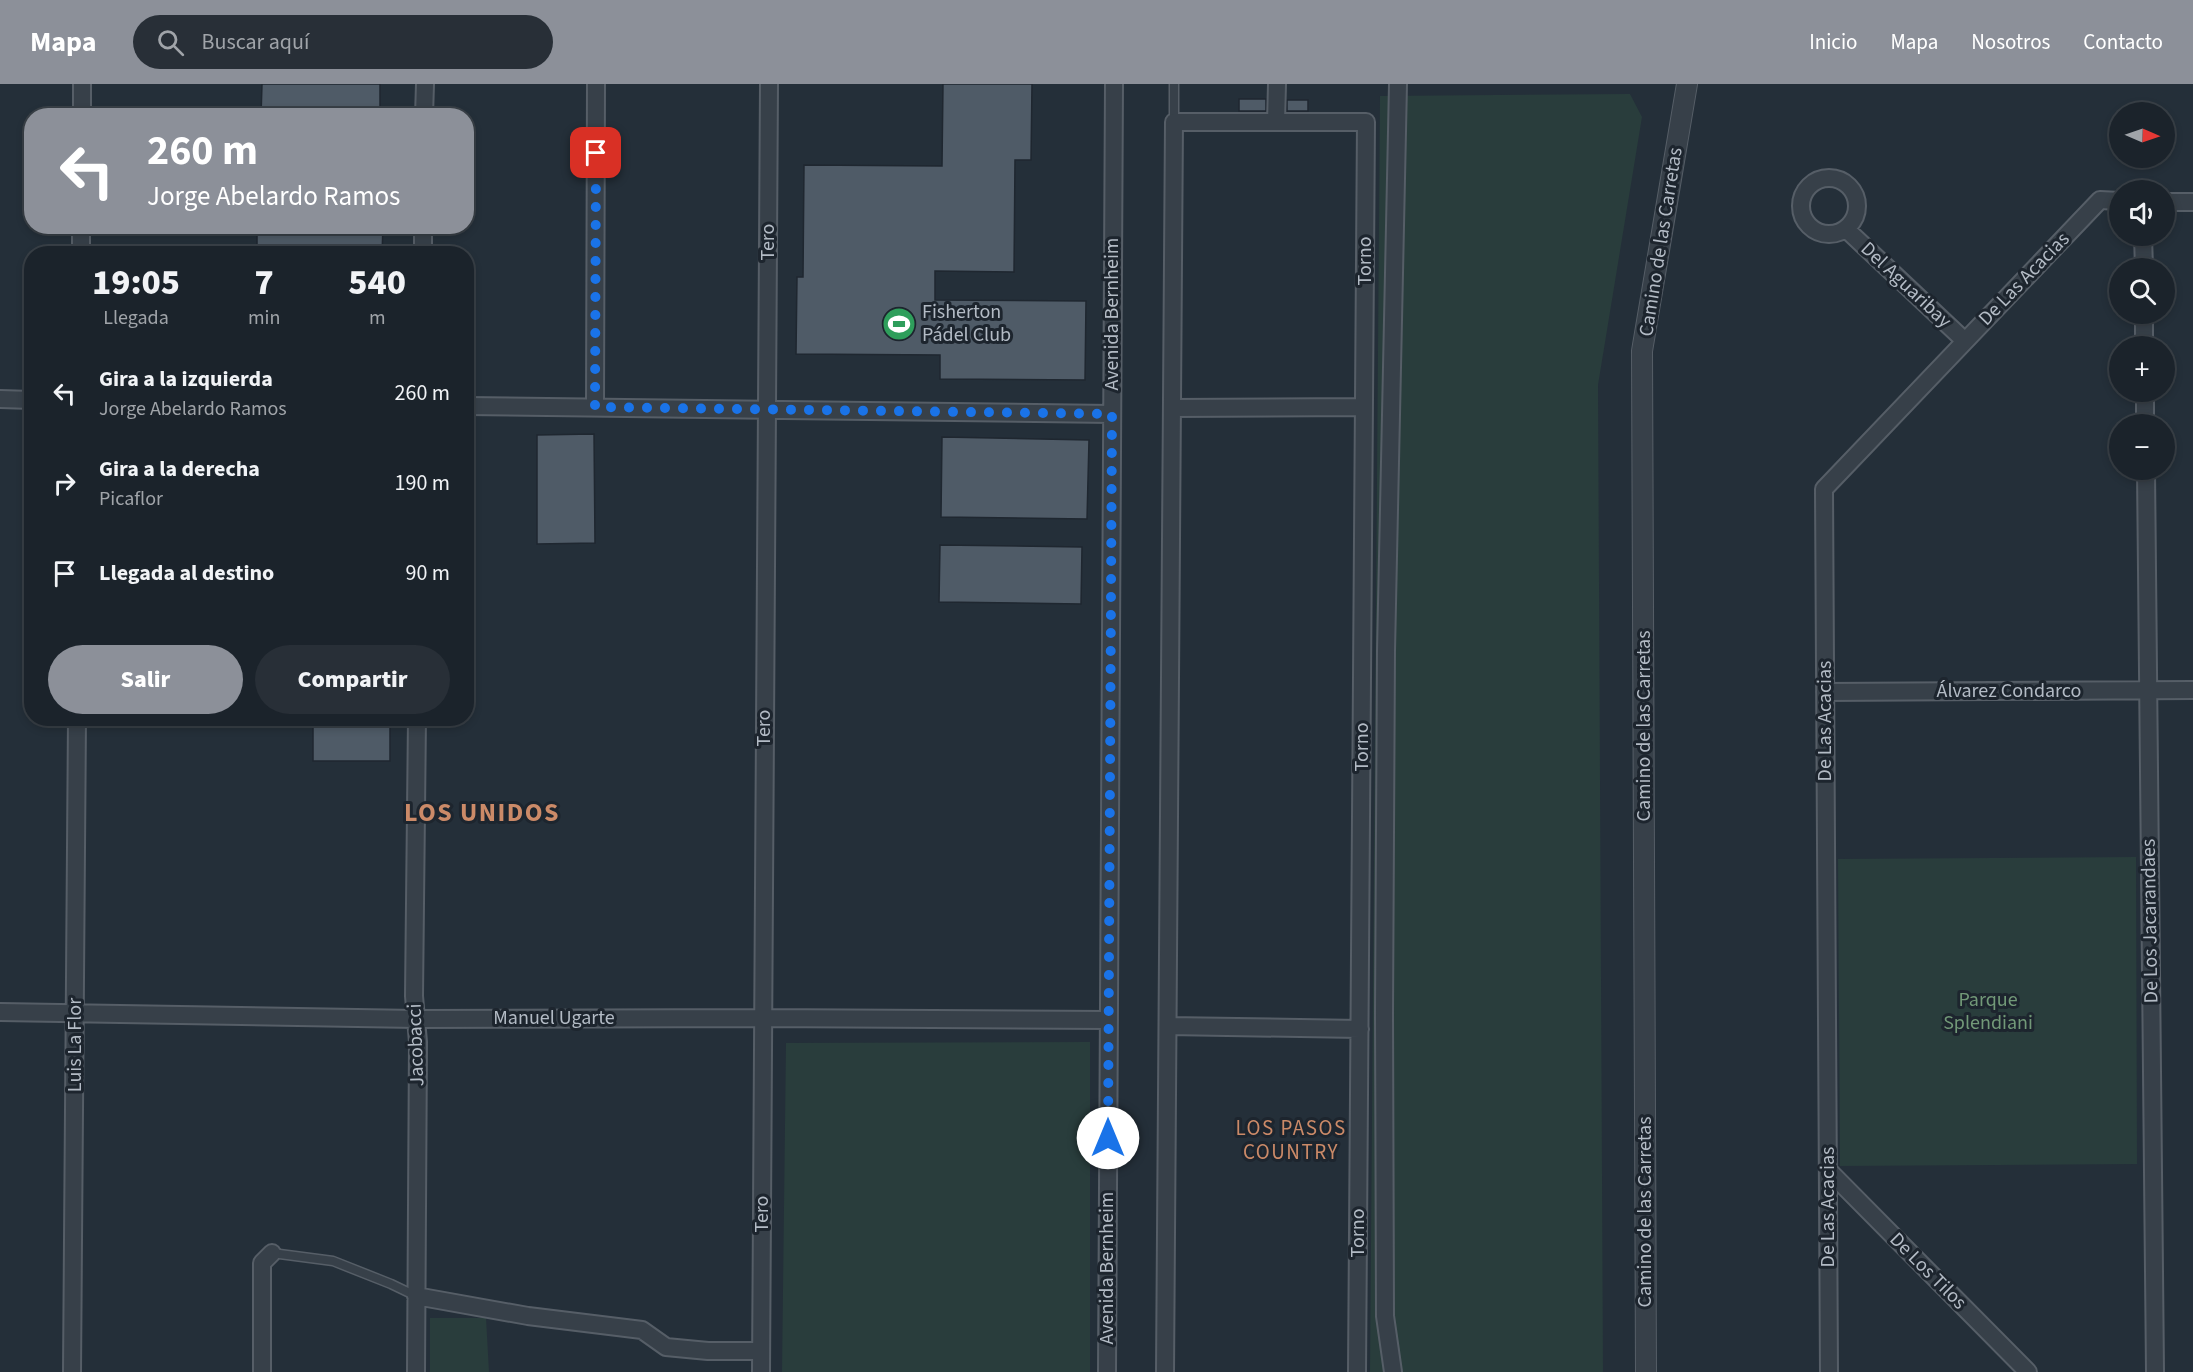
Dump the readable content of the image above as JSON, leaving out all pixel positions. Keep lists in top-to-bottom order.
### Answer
{
  "streets": {
    "street": [
      "Tero",
      "Camino de las Carretas",
      "Torno",
      "De Las Acacias",
      "Del Aguaribay",
      "Avenida Bernheim",
      "Álvarez Condarco",
      "De Los Jacarandaes",
      "Manuel Ugarte",
      "Luis La Flor",
      "Jacobacci",
      "De Los Tilos"
    ]
  },
  "crossings": [
    ["Tero", "Manuel Ugarte"],
    ["De Las Acacias", "Del Aguaribay"],
    ["De Las Acacias", "Álvarez Condarco"],
    ["De Las Acacias", "De Los Tilos"],
    ["Avenida Bernheim", "Manuel Ugarte"],
    ["Álvarez Condarco", "De Los Jacarandaes"],
    ["Manuel Ugarte", "Luis La Flor"],
    ["Manuel Ugarte", "Jacobacci"]
  ],
  "districts": ["LOS UNIDOS", "LOS PASOS COUNTRY"],
  "parks": ["Parque Splendiani"],
  "places": {
    "sports": ["Fisherton Pádel Club"]
  },
  "north": "right",
  "page": {
    "header": "Mapa",
    "search": "Buscar aquí",
    "nav": [
      "Inicio",
      "Mapa",
      "Nosotros",
      "Contacto"
    ],
    "map_buttons": ["+", "−"],
    "turn": ["260 m", "Jorge Abelardo Ramos"],
    "eta": [
      "19:05",
      "Llegada",
      "7",
      "min",
      "540",
      "m"
    ],
    "list": [
      {
        "name": "Gira a la izquierda",
        "note": "Jorge Abelardo Ramos",
        "value": "260 m"
      },
      {
        "name": "Gira a la derecha",
        "note": "Picaflor",
        "value": "190 m"
      },
      {
        "name": "Llegada al destino",
        "value": "90 m"
      }
    ],
    "buttons": ["Salir", "Compartir"]
  }
}
